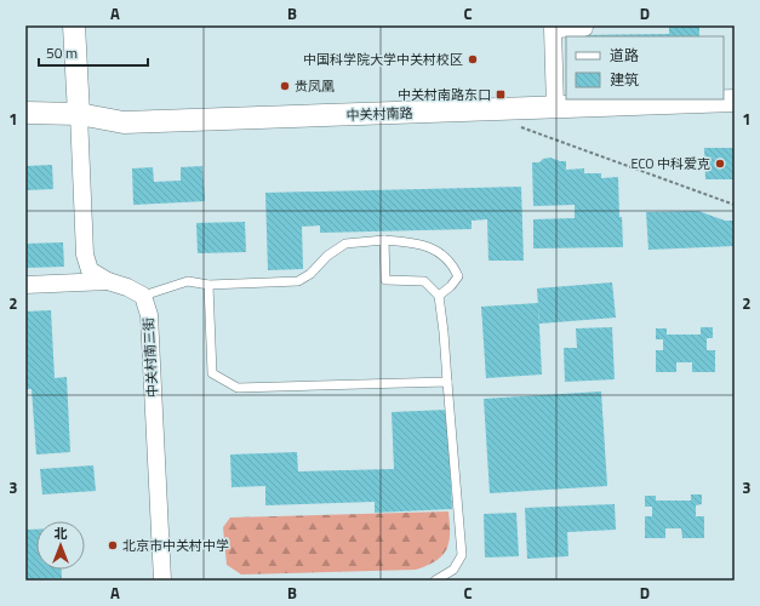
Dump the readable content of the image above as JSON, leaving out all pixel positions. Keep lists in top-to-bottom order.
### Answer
{
  "streets": {
    "street": ["中关村南路", "中关村南三街"]
  },
  "places": {
    "other": [
      "中国科学院大学中关村校区",
      "贵凤凰",
      "ECO 中科爱克",
      "北京市中关村中学"
    ],
    "transit": ["中关村南路东口"]
  },
  "legend": ["道路", "建筑"],
  "scale_bar": "50 m",
  "north": "top",
  "grid": {
    "columns": [
      "A",
      "B",
      "C",
      "D"
    ],
    "rows": ["1", "2", "3"]
  }
}
